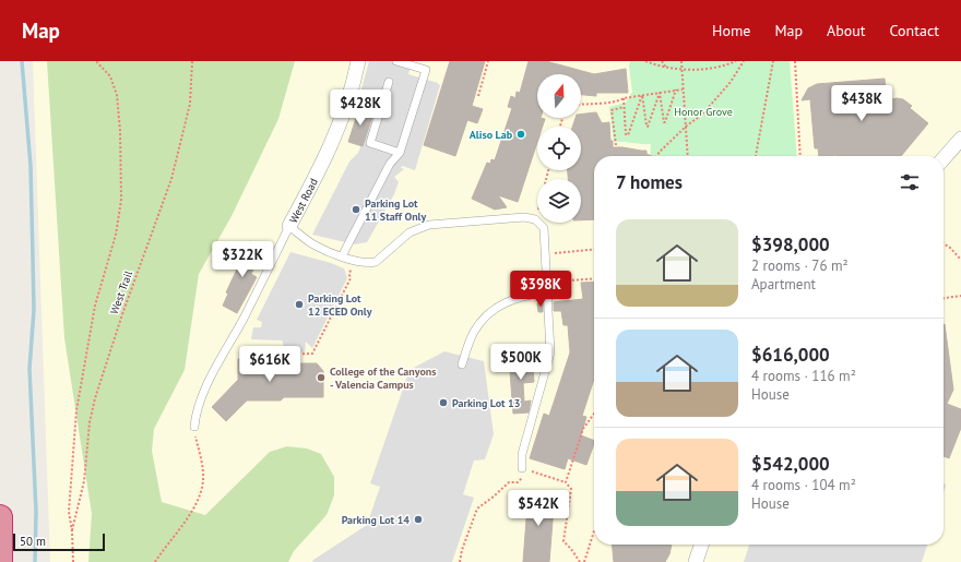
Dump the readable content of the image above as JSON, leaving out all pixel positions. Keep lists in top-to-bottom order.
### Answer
{
  "streets": {
    "street": ["West Road"],
    "path": ["West Trail"]
  },
  "parks": ["Honor Grove"],
  "places": [
    "Aliso Lab",
    "Parking Lot 11 Staff Only",
    "Parking Lot 12 ECED Only",
    "College of the Canyons - Valencia Campus",
    "Parking Lot 13",
    "Parking Lot 14"
  ],
  "scale_bar": "50 m",
  "north": "top",
  "page": {
    "header": "Map",
    "nav": [
      "Home",
      "Map",
      "About",
      "Contact"
    ],
    "price": [
      "$438K",
      "$428K",
      "$322K",
      "$398K",
      "$500K",
      "$616K",
      "$542K"
    ],
    "heading": "7 homes",
    "list": [
      {
        "name": "$398,000",
        "note": "2 rooms · 76 m² · Apartment"
      },
      {
        "name": "$616,000",
        "note": "4 rooms · 116 m² · House"
      },
      {
        "name": "$542,000",
        "note": "4 rooms · 104 m² · House"
      }
    ],
    "scale": "50 m"
  }
}
